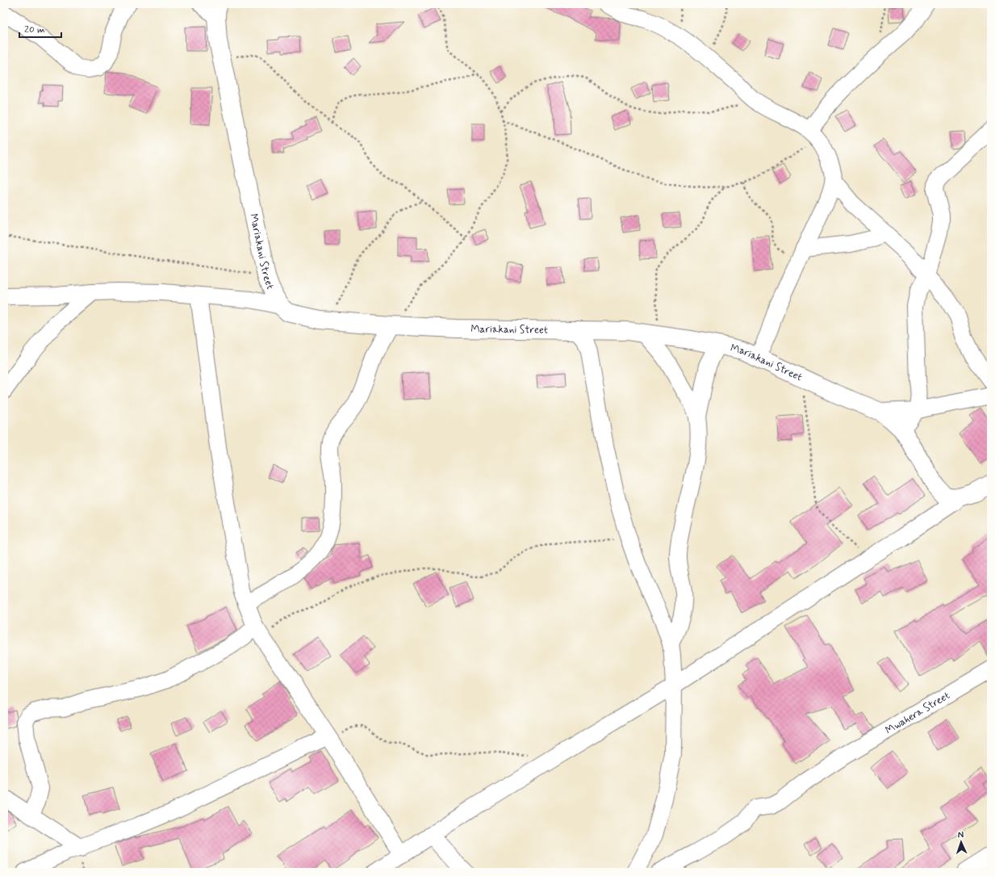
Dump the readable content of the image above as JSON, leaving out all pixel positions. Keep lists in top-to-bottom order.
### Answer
{
  "streets": {
    "street": ["Mariakani Street", "Mwahera Street"]
  },
  "scale_bar": "20 m",
  "north": "top"
}
